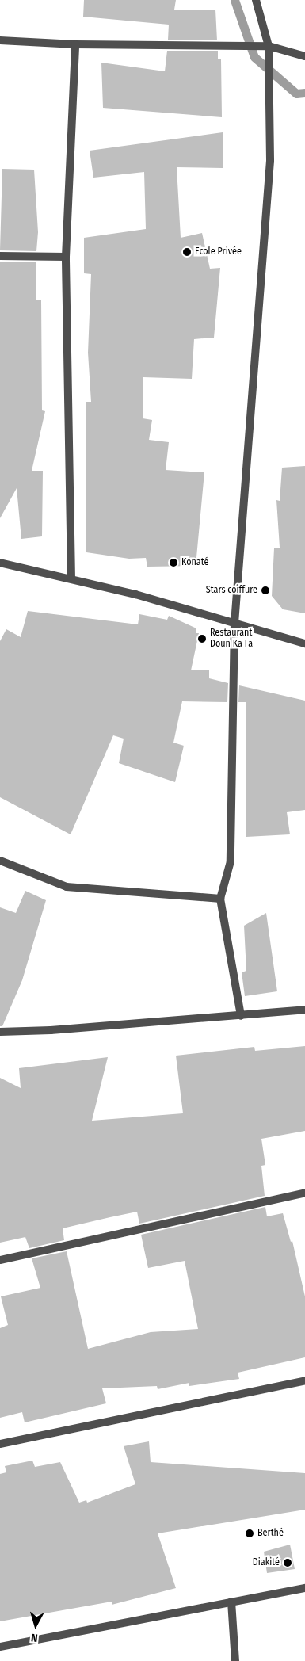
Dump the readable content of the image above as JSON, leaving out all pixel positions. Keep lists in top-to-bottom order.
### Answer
{
  "places": [
    "Ecole Privée",
    "Konaté",
    "Stars coiffure",
    "Restaurant Doun Ka Fa",
    "Berthé",
    "Diakité"
  ],
  "north": "bottom"
}
